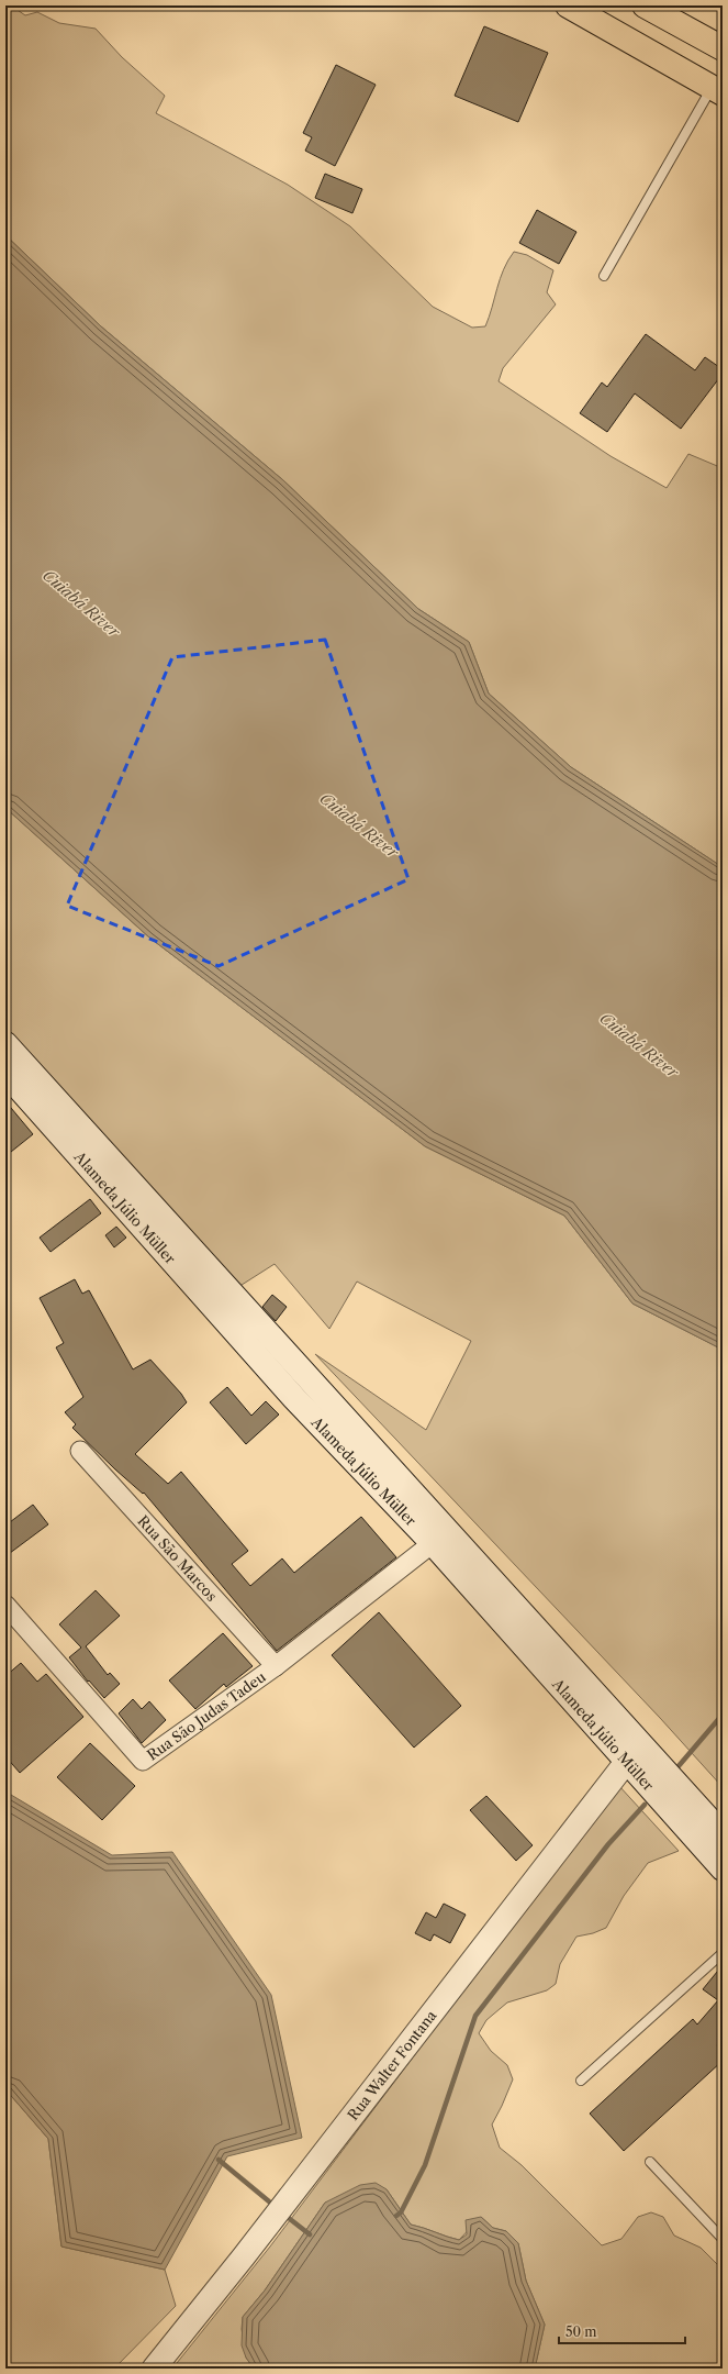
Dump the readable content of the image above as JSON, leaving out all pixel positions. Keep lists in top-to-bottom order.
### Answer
{
  "streets": {
    "main road": ["Alameda Júlio Müller"],
    "street": ["Rua São Marcos", "Rua São Judas Tadeu", "Rua Walter Fontana"]
  },
  "crossings": [
    ["Alameda Júlio Müller", "Rua São Judas Tadeu"],
    ["Alameda Júlio Müller", "Rua Walter Fontana"],
    ["Rua São Marcos", "Rua São Judas Tadeu"]
  ],
  "water": ["Cuiabá River"],
  "scale_bar": "50 m"
}
